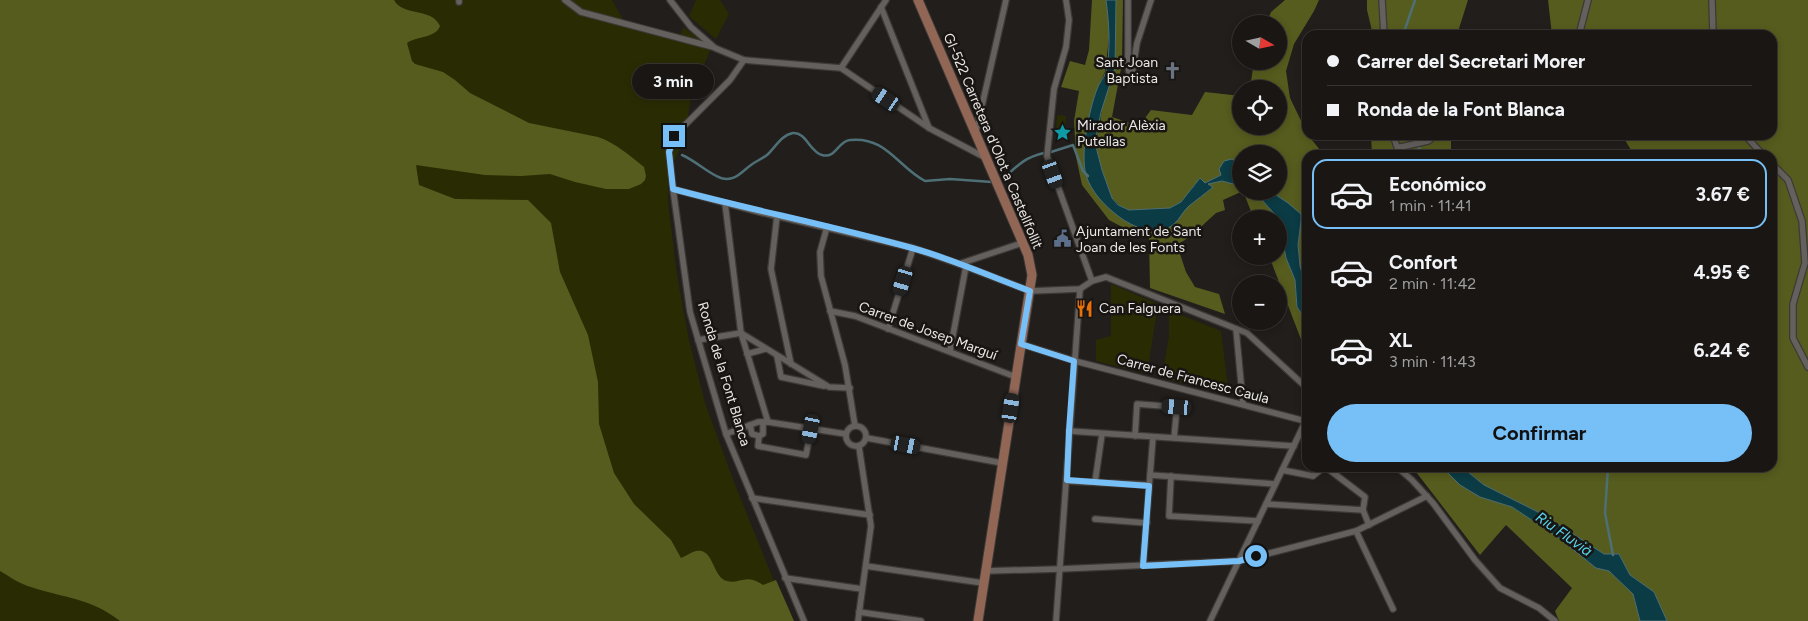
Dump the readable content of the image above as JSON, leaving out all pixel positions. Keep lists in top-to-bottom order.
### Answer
{
  "streets": {
    "street": [
      "GI-522 Carretera d'Olot a Castellfollit",
      "Carrer de Josep Marguí",
      "Ronda de la Font Blanca",
      "Carrer de Francesc Caula"
    ]
  },
  "crossings": [
    ["GI-522 Carretera d'Olot a Castellfollit", "Carrer de Josep Marguí"],
    ["GI-522 Carretera d'Olot a Castellfollit", "Carrer de Francesc Caula"]
  ],
  "water": ["Riu Fluvià"],
  "places": {
    "church": ["Sant Joan Baptista"],
    "place": ["Mirador Alèxia Putellas"],
    "public building": ["Ajuntament de Sant Joan de les Fonts"],
    "restaurant": ["Can Falguera"]
  },
  "north": "right",
  "page": {
    "map_buttons": ["+", "−"],
    "banner": ["Carrer del Secretari Morer", "Ronda de la Font Blanca"],
    "bubble": "3 min",
    "list": [
      {
        "name": "Económico",
        "note": "1 min · 11:41",
        "value": "3.67 €"
      },
      {
        "name": "Confort",
        "note": "2 min · 11:42",
        "value": "4.95 €"
      },
      {
        "name": "XL",
        "note": "3 min · 11:43",
        "value": "6.24 €"
      }
    ],
    "buttons": "Confirmar"
  }
}
